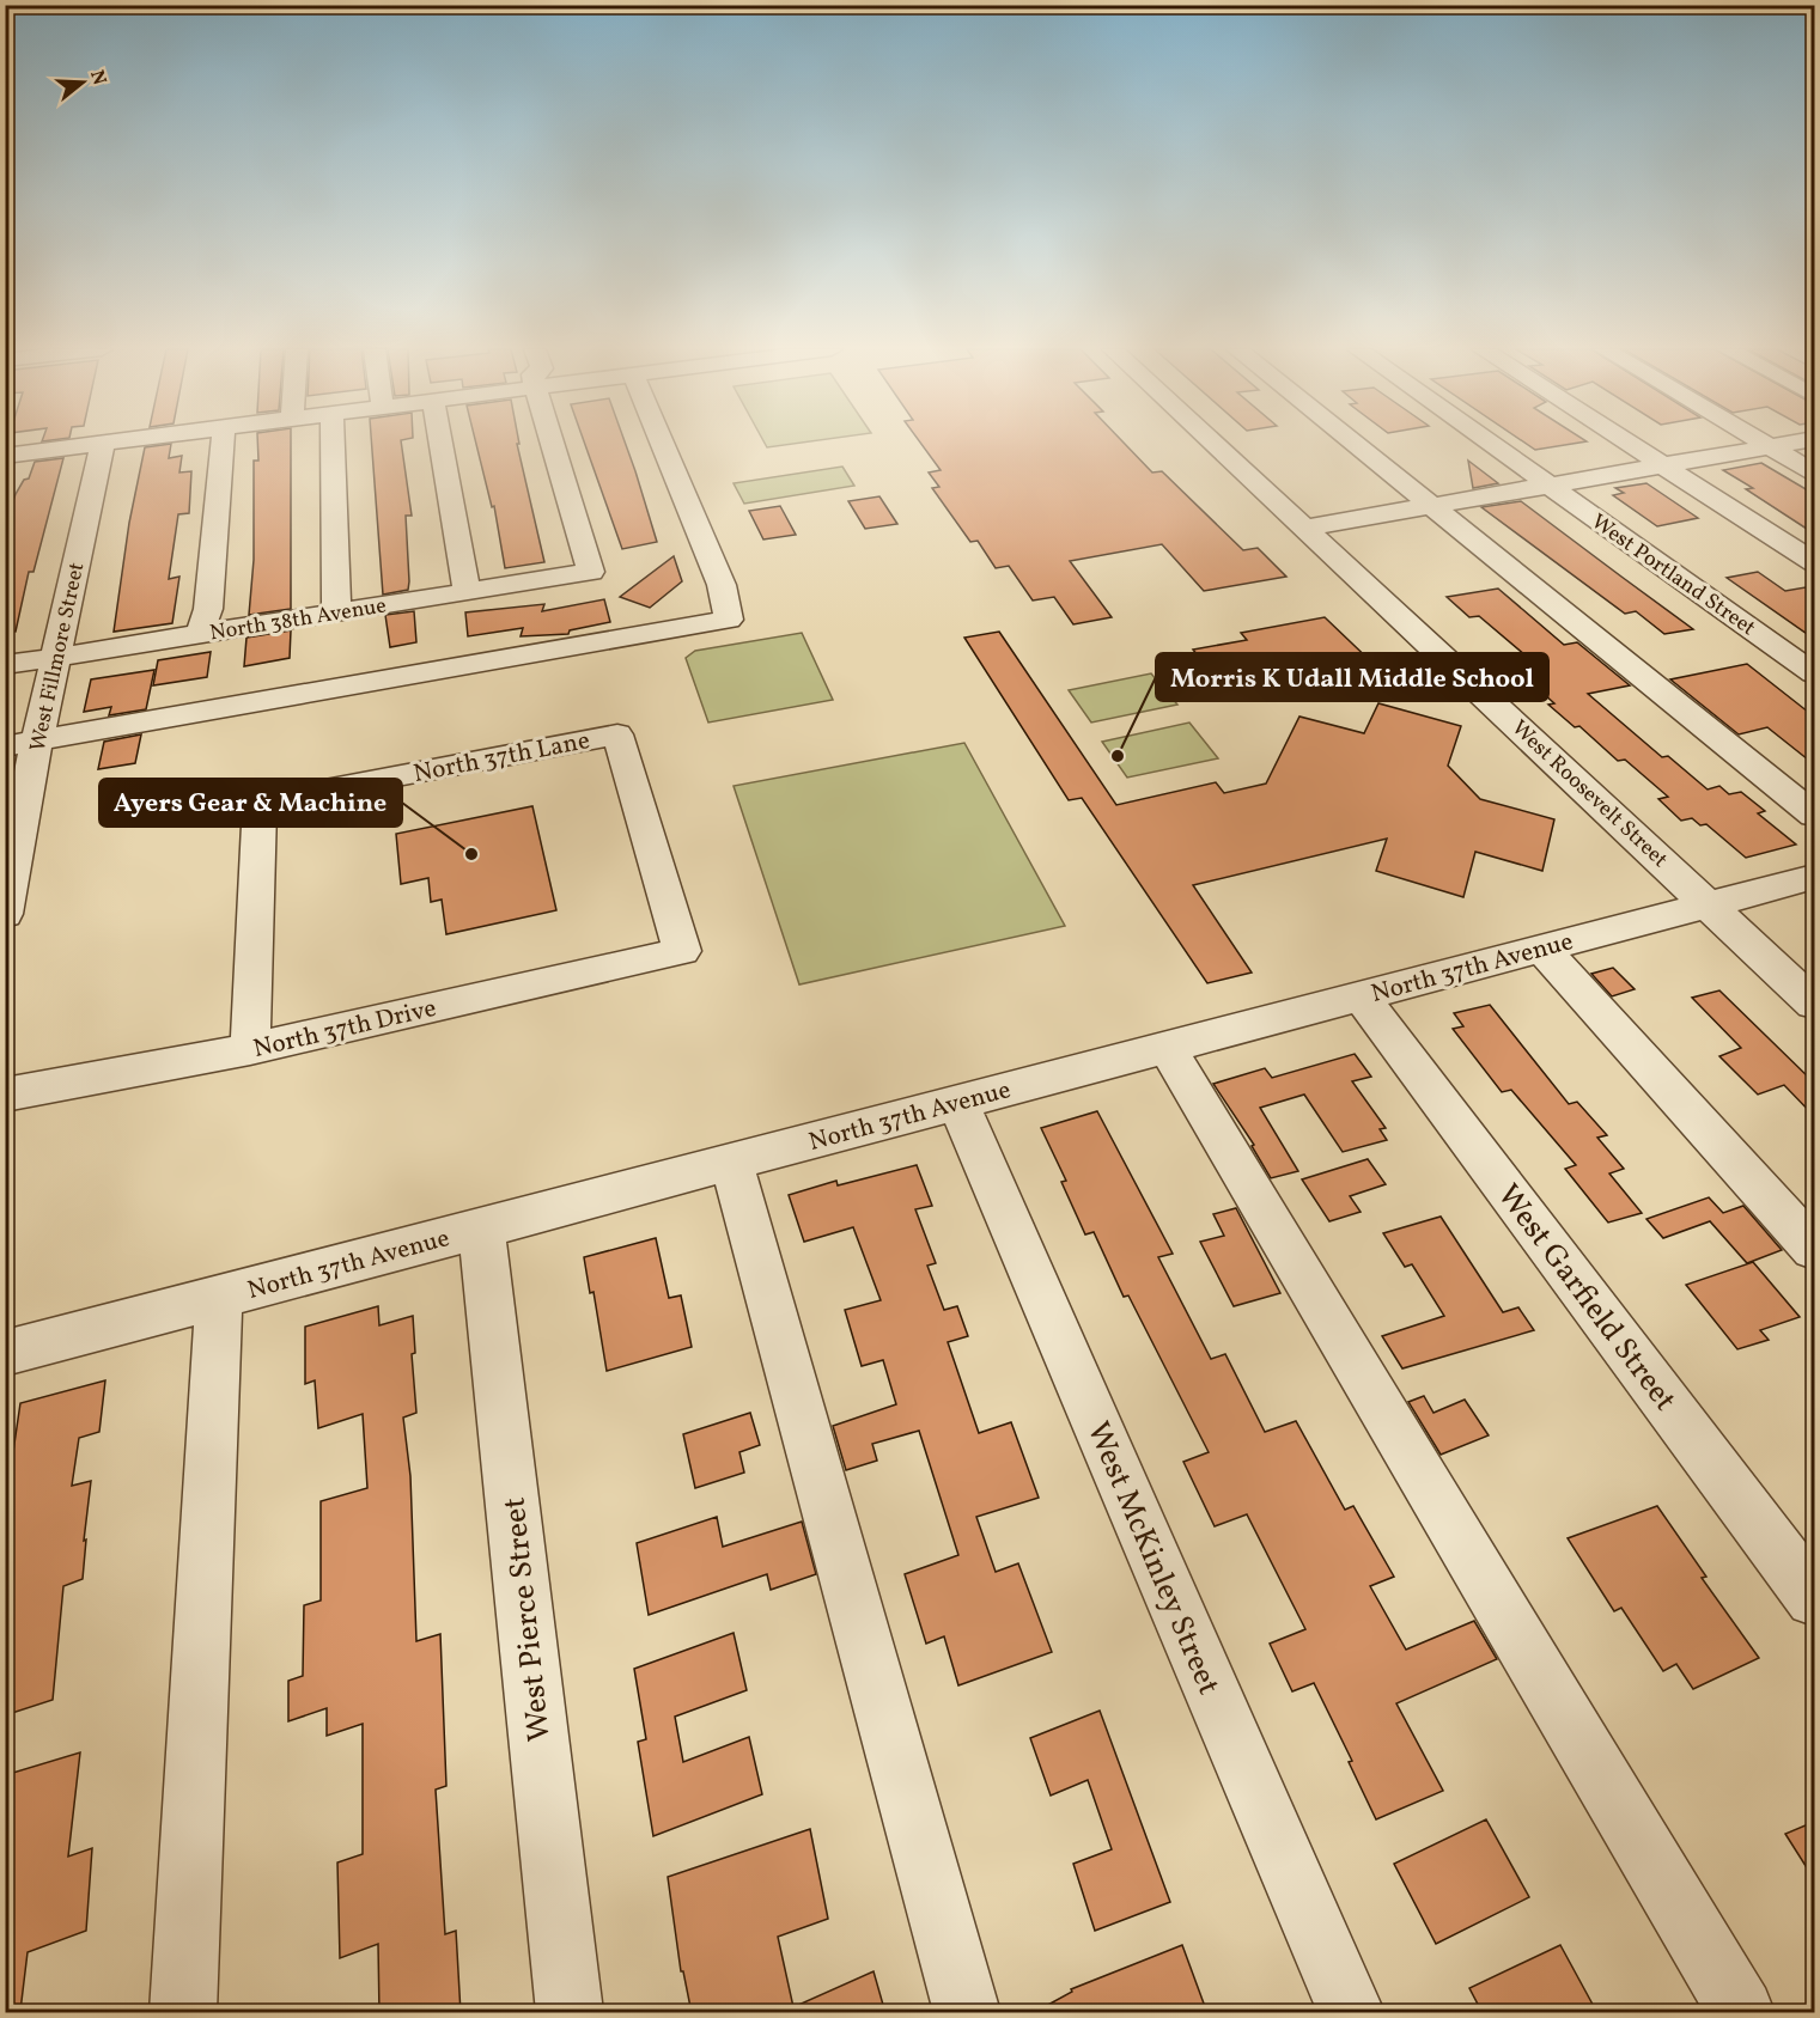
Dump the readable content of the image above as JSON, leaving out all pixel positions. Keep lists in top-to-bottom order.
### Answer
{
  "streets": {
    "street": [
      "West Portland Street",
      "North 38th Avenue",
      "West Fillmore Street",
      "North 37th Lane",
      "West Roosevelt Street",
      "North 37th Avenue",
      "North 37th Drive",
      "West Garfield Street",
      "West McKinley Street",
      "West Pierce Street"
    ]
  },
  "crossings": [
    ["North 38th Avenue", "West Fillmore Street"],
    ["North 37th Lane", "North 37th Drive"],
    ["West Roosevelt Street", "North 37th Avenue"],
    ["North 37th Avenue", "West Garfield Street"],
    ["North 37th Avenue", "West McKinley Street"],
    ["North 37th Avenue", "West Pierce Street"]
  ],
  "places": ["Morris K Udall Middle School", "Ayers Gear & Machine"],
  "north": "right"
}
